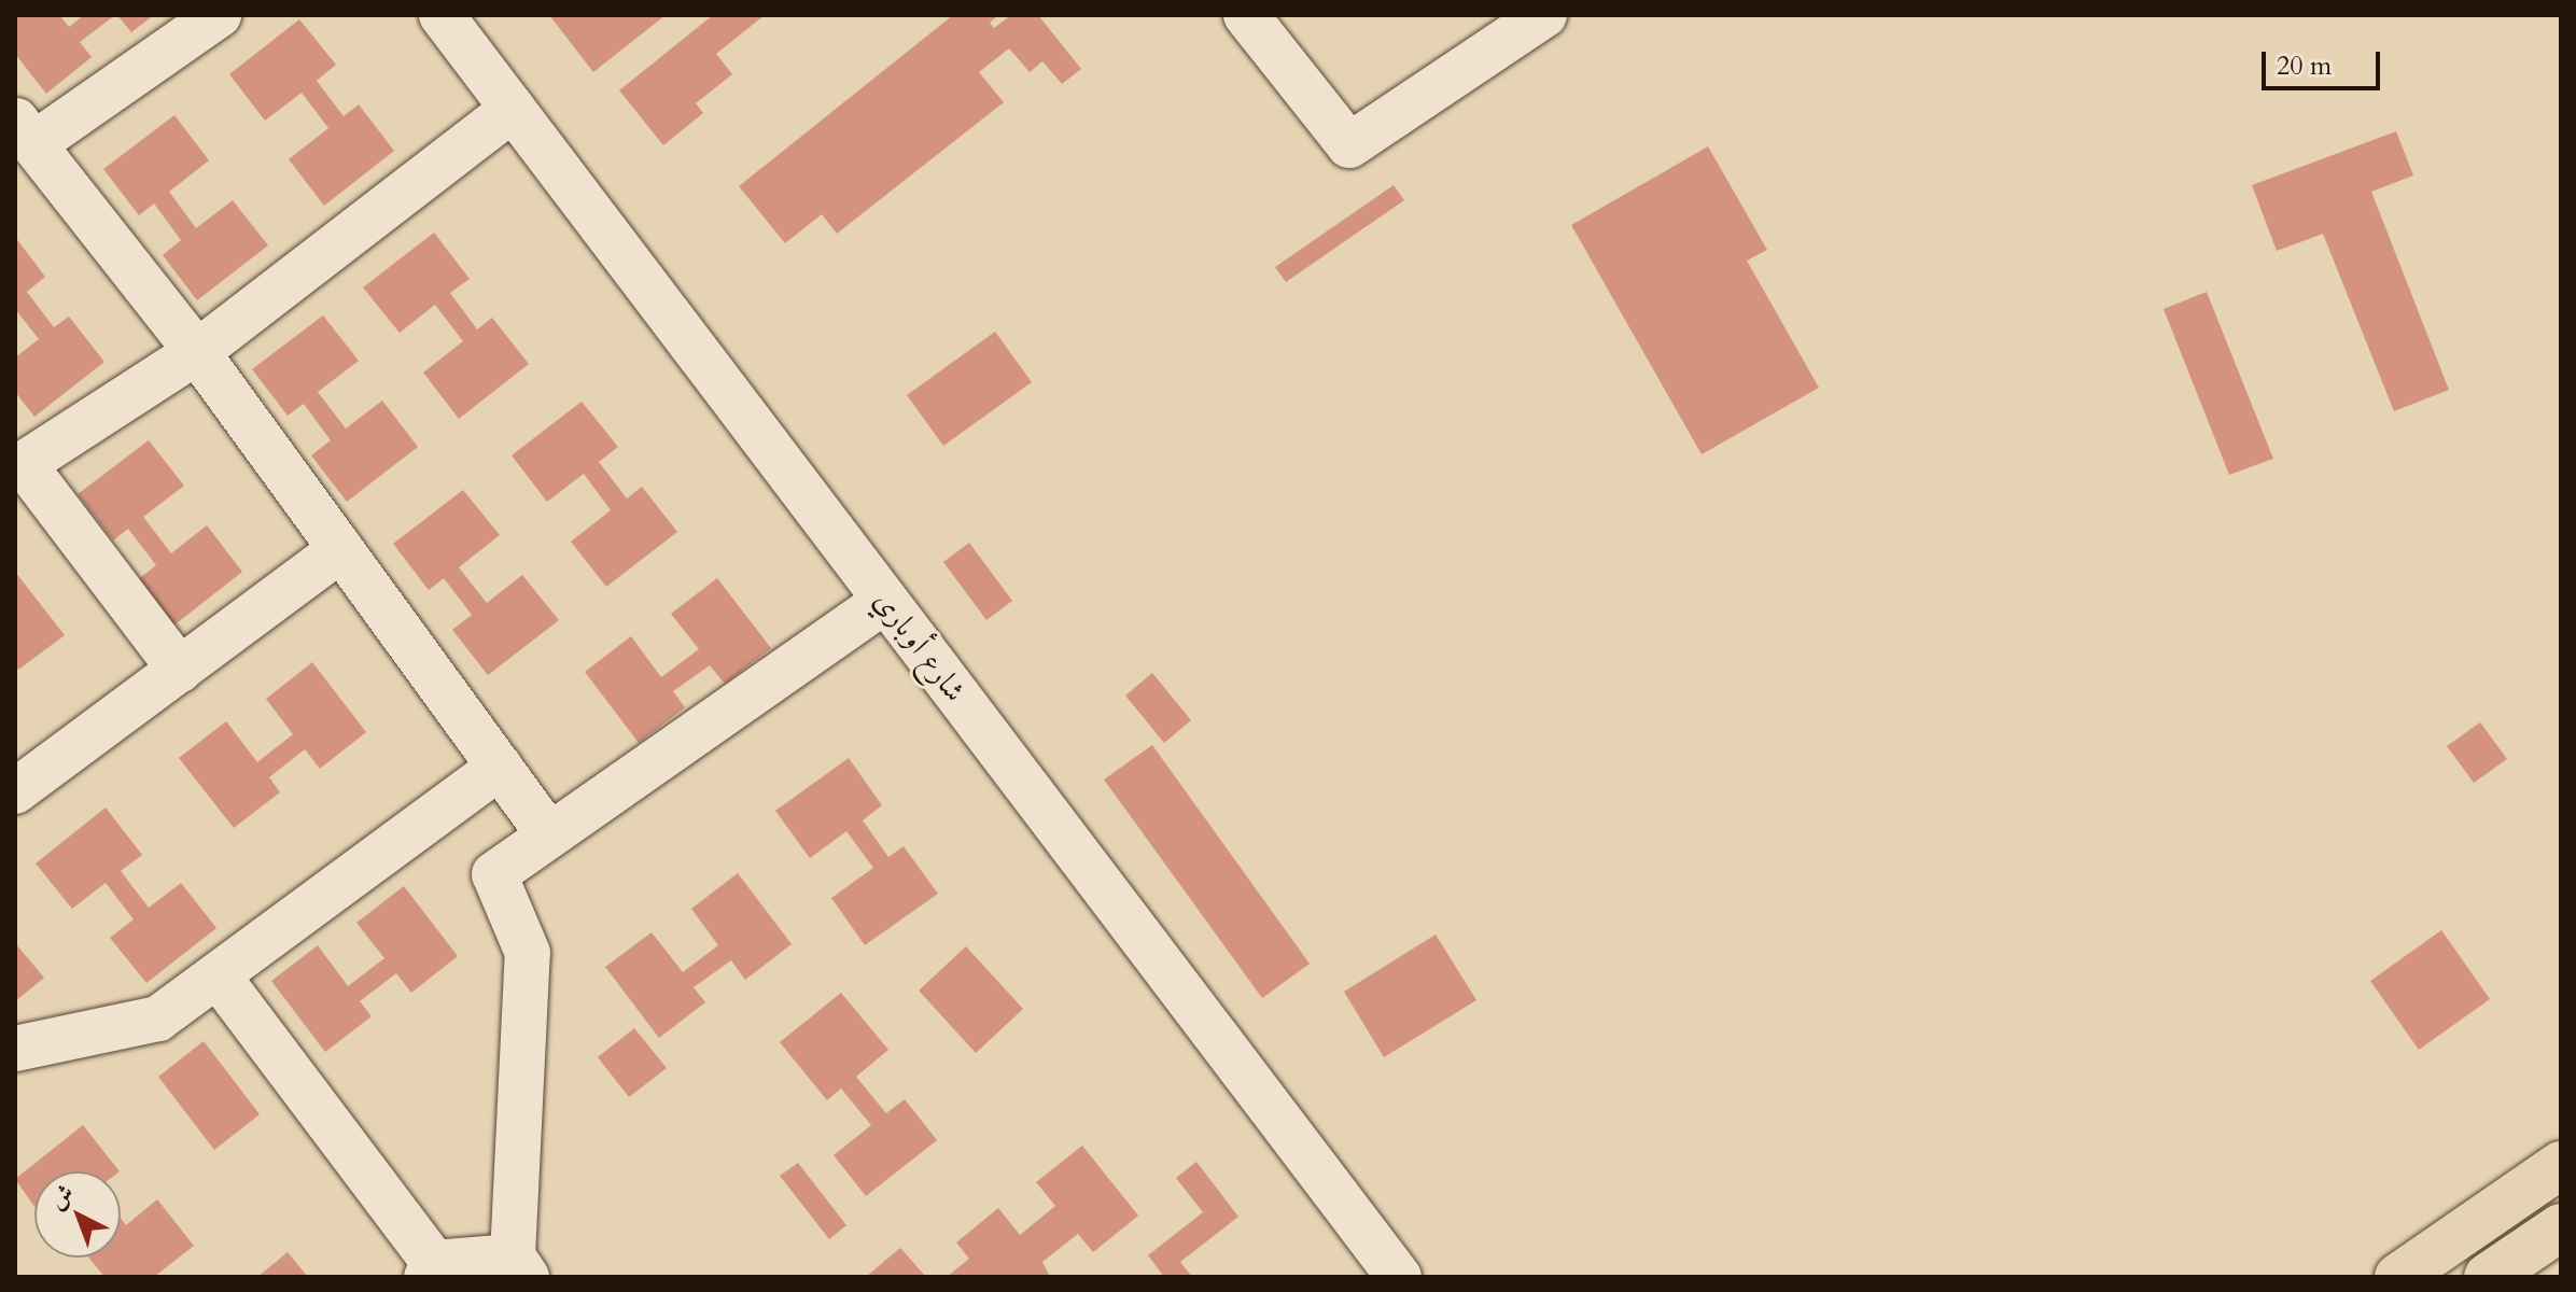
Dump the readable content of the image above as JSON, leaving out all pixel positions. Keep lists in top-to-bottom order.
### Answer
{
  "streets": {
    "street": ["شارع أوباري"]
  },
  "scale_bar": "20 m",
  "north": "top left"
}
